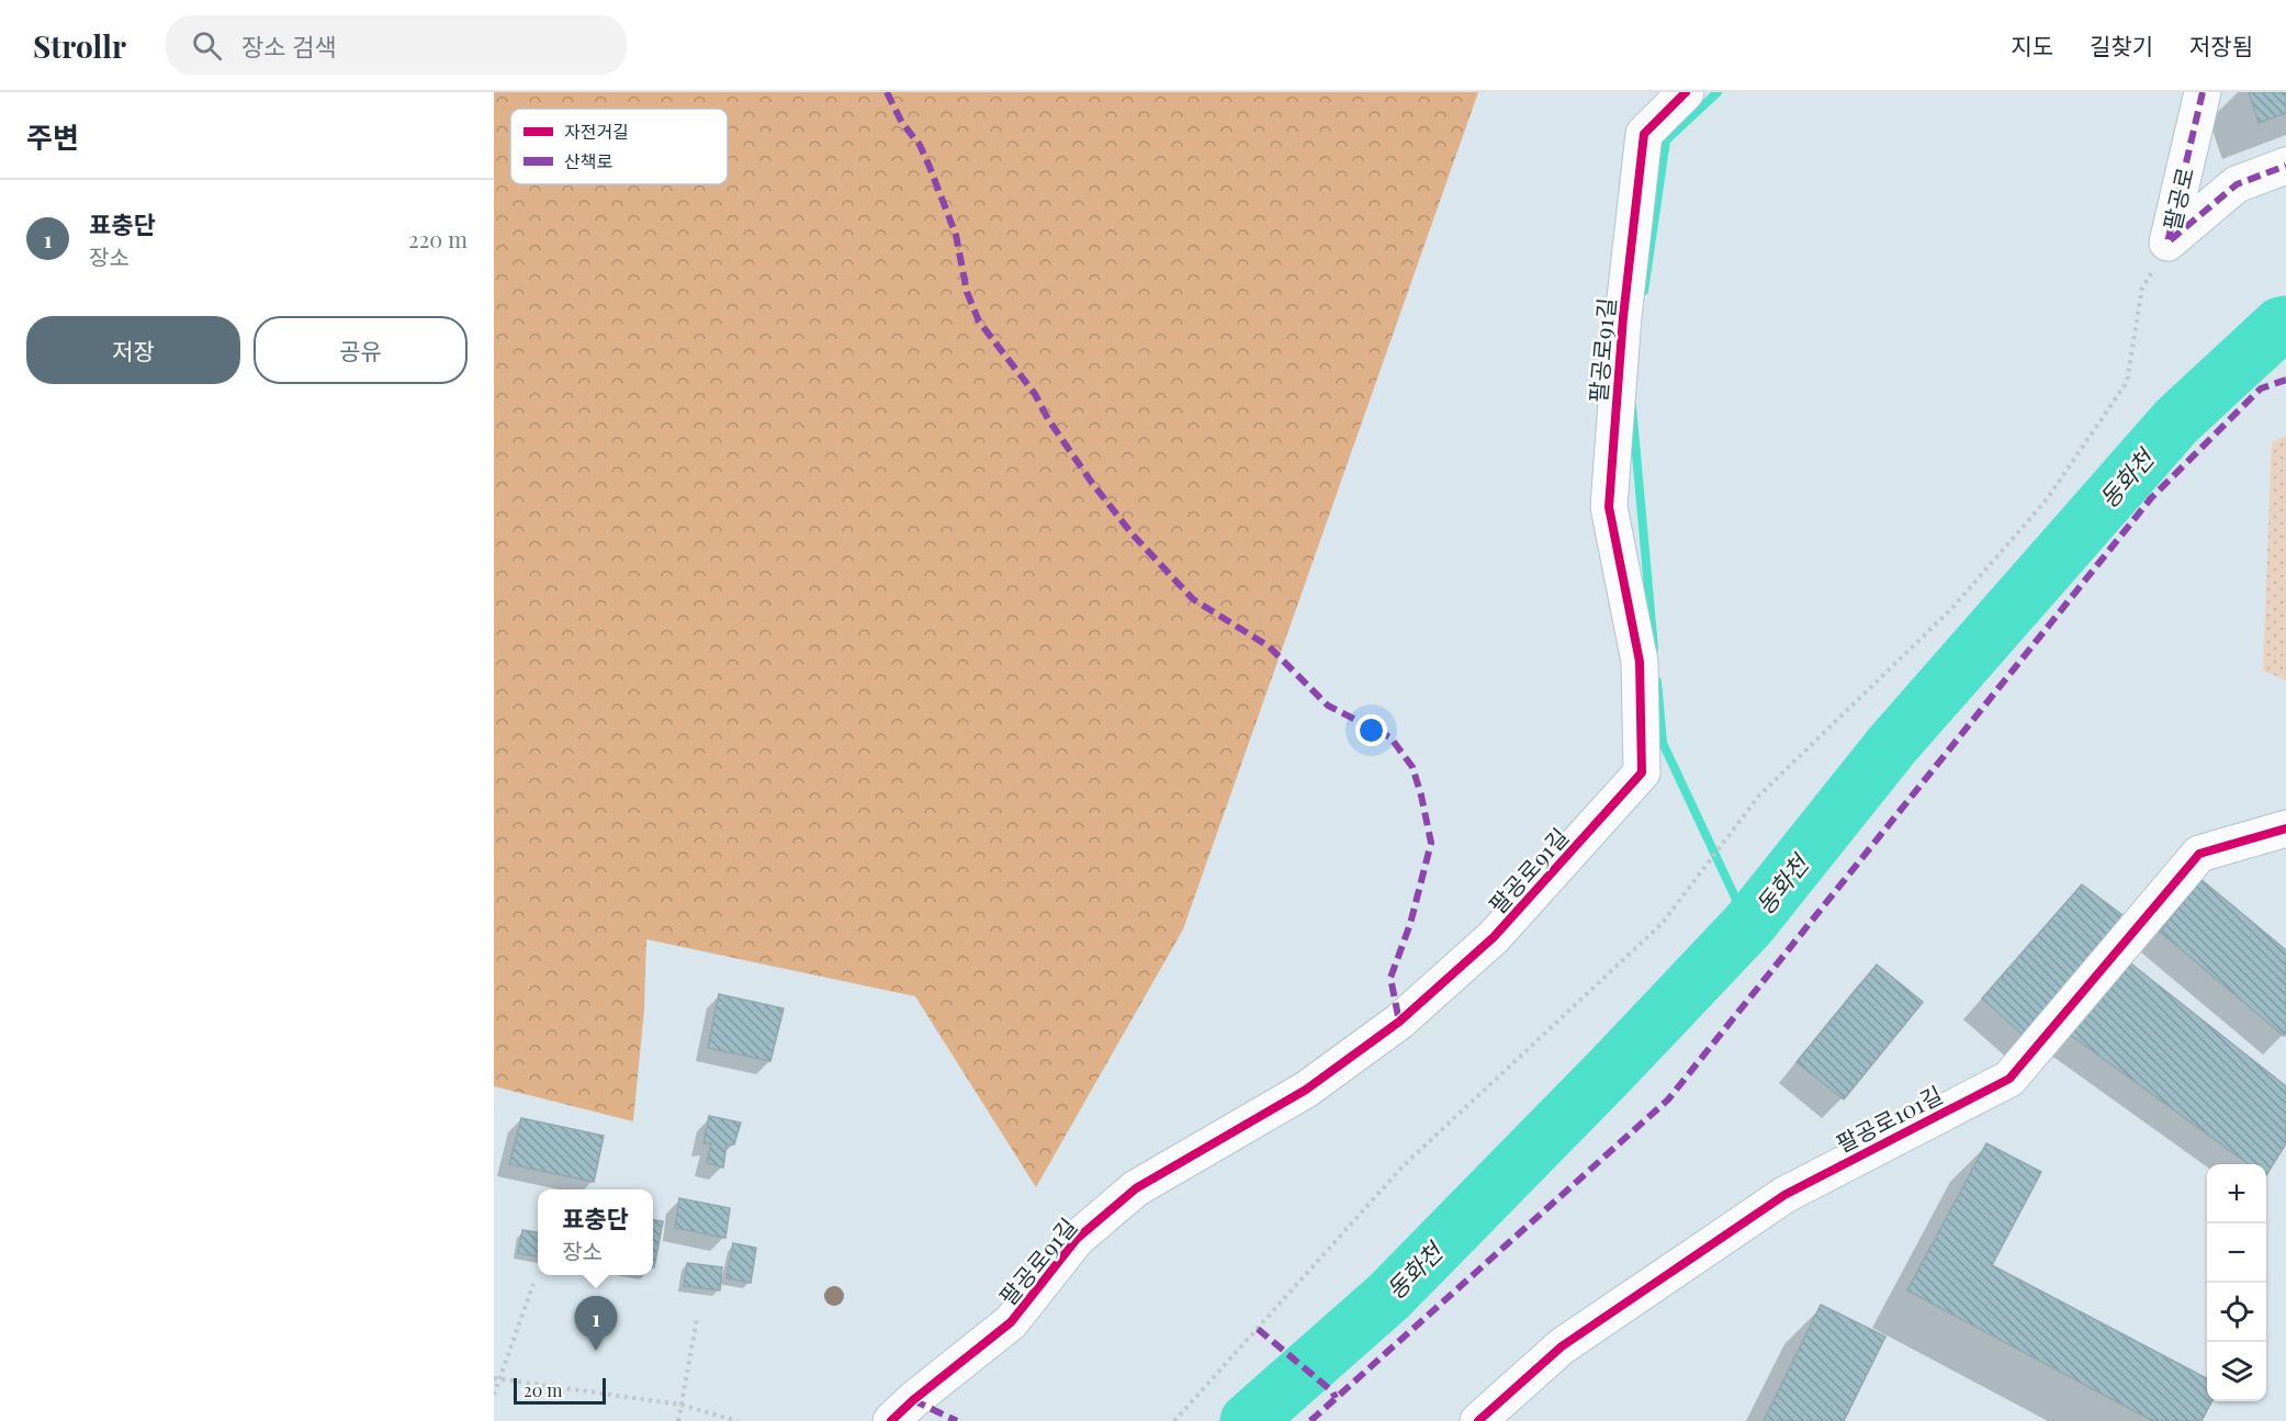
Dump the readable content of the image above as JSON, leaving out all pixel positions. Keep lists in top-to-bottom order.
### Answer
{
  "streets": {
    "street": ["팔공로", "팔공로91길", "팔공로101길"]
  },
  "water": ["동화천"],
  "legend": ["자전거길", "산책로"],
  "scale_bar": "20 m",
  "page": {
    "header": "Strollr",
    "search": "장소 검색",
    "nav": ["지도", "길찾기", "저장됨"],
    "heading": "주변",
    "list": [
      {
        "mark": "1",
        "name": "표충단",
        "note": "장소",
        "value": "220 m"
      }
    ],
    "buttons": ["저장", "공유"],
    "map_buttons": ["+", "−"],
    "popup": ["표충단", "장소"],
    "pins": "1",
    "scale": "20 m"
  }
}
